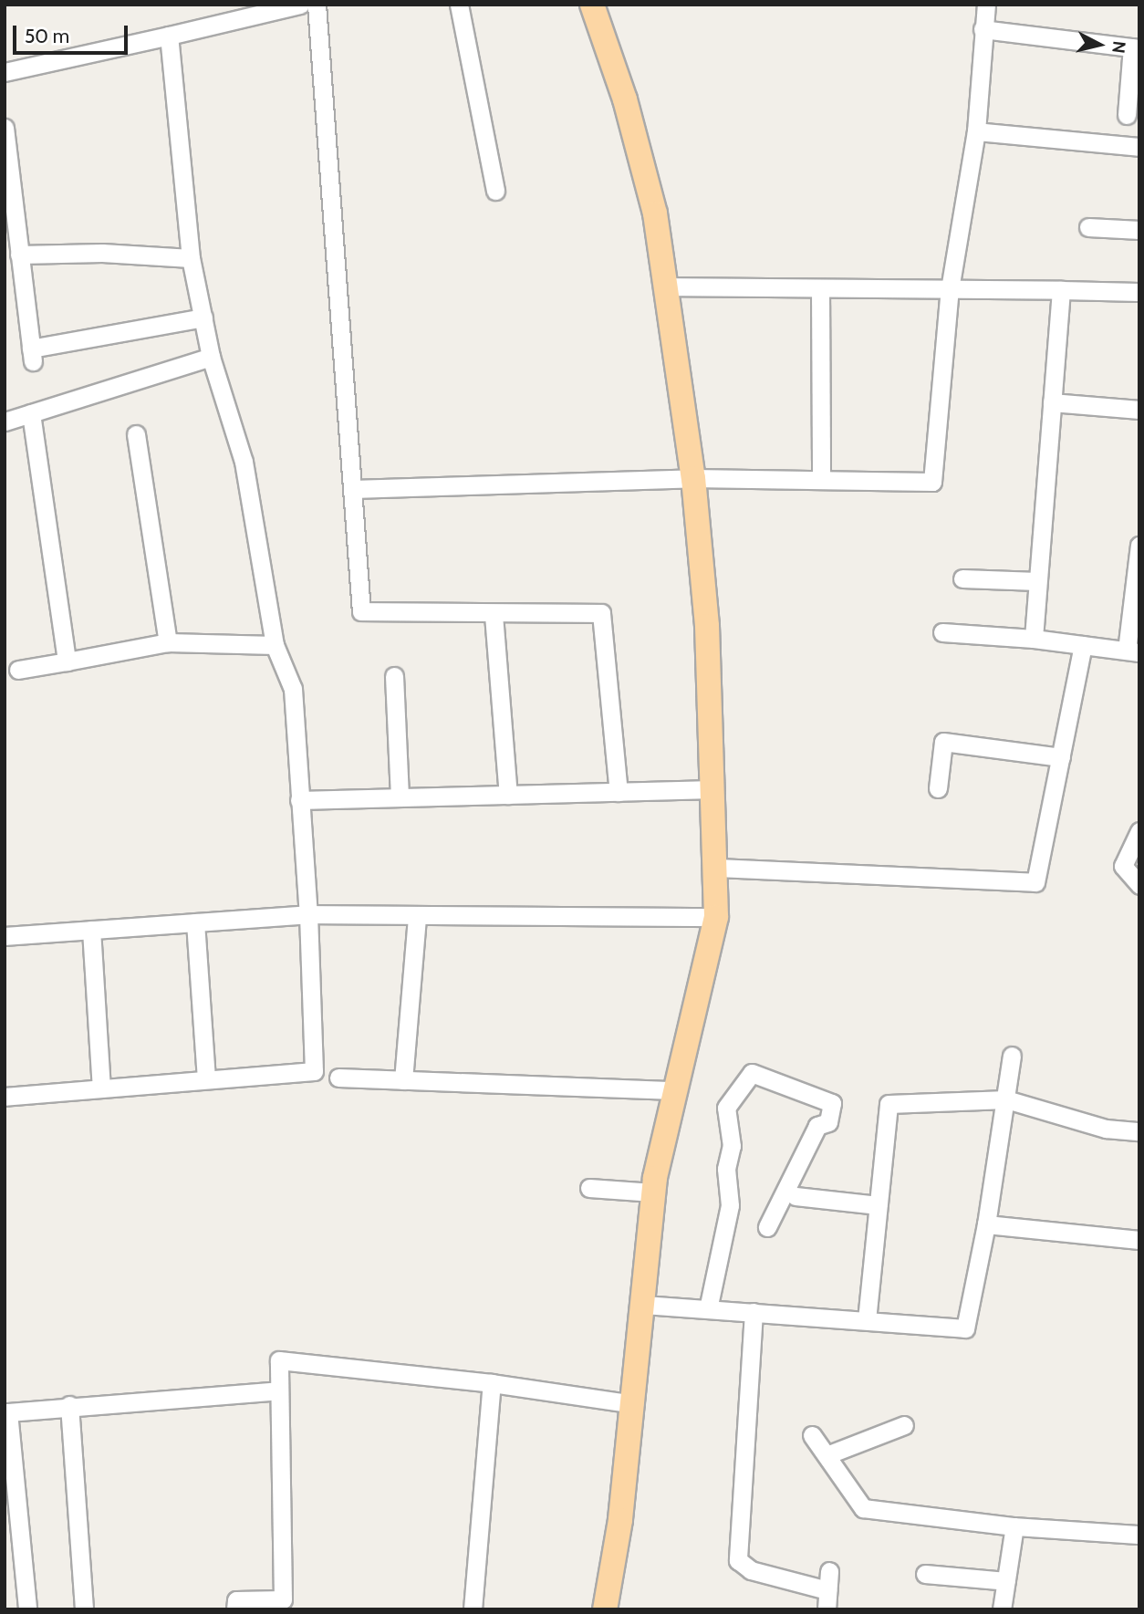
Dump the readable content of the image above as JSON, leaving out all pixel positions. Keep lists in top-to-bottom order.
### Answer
{
  "scale_bar": "50 m",
  "north": "right"
}
